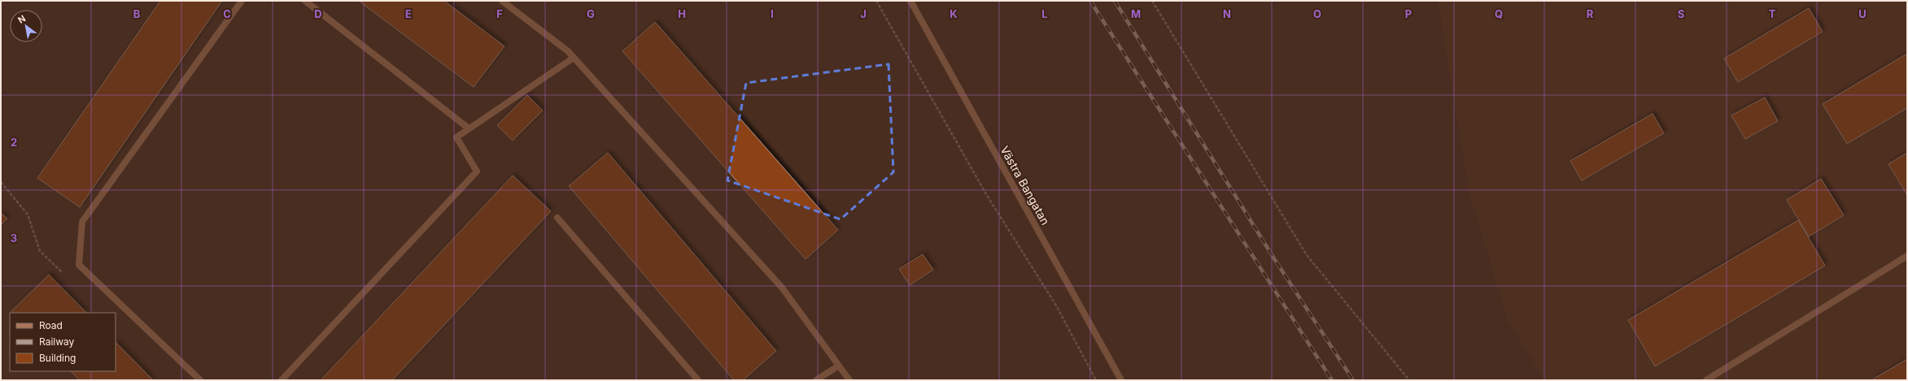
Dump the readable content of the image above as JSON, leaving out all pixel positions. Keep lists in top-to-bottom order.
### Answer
{
  "streets": {
    "street": ["Västra Bangatan"]
  },
  "legend": ["Road", "Railway", "Building"],
  "north": "top left",
  "grid": {
    "columns": [
      "B",
      "C",
      "D",
      "E",
      "F",
      "G",
      "H",
      "I",
      "J",
      "K",
      "L",
      "M",
      "N",
      "O",
      "P",
      "Q",
      "R",
      "S",
      "T",
      "U"
    ],
    "rows": ["2", "3"]
  }
}
